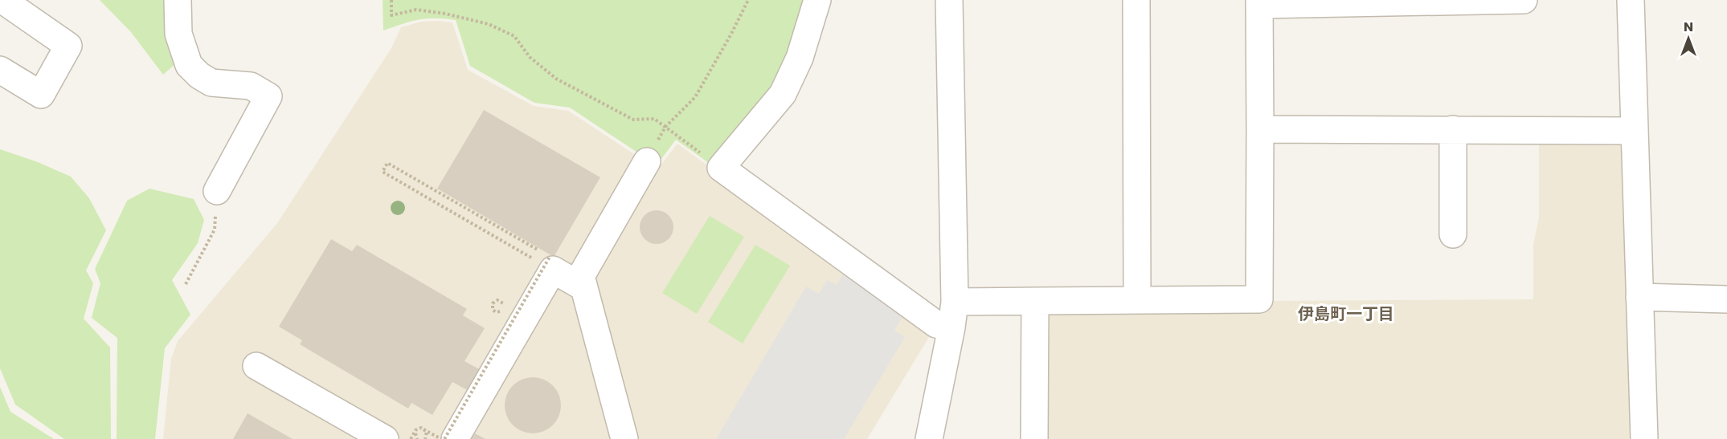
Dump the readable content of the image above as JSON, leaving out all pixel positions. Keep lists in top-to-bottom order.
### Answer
{
  "districts": ["伊島町一丁目"],
  "north": "top"
}
